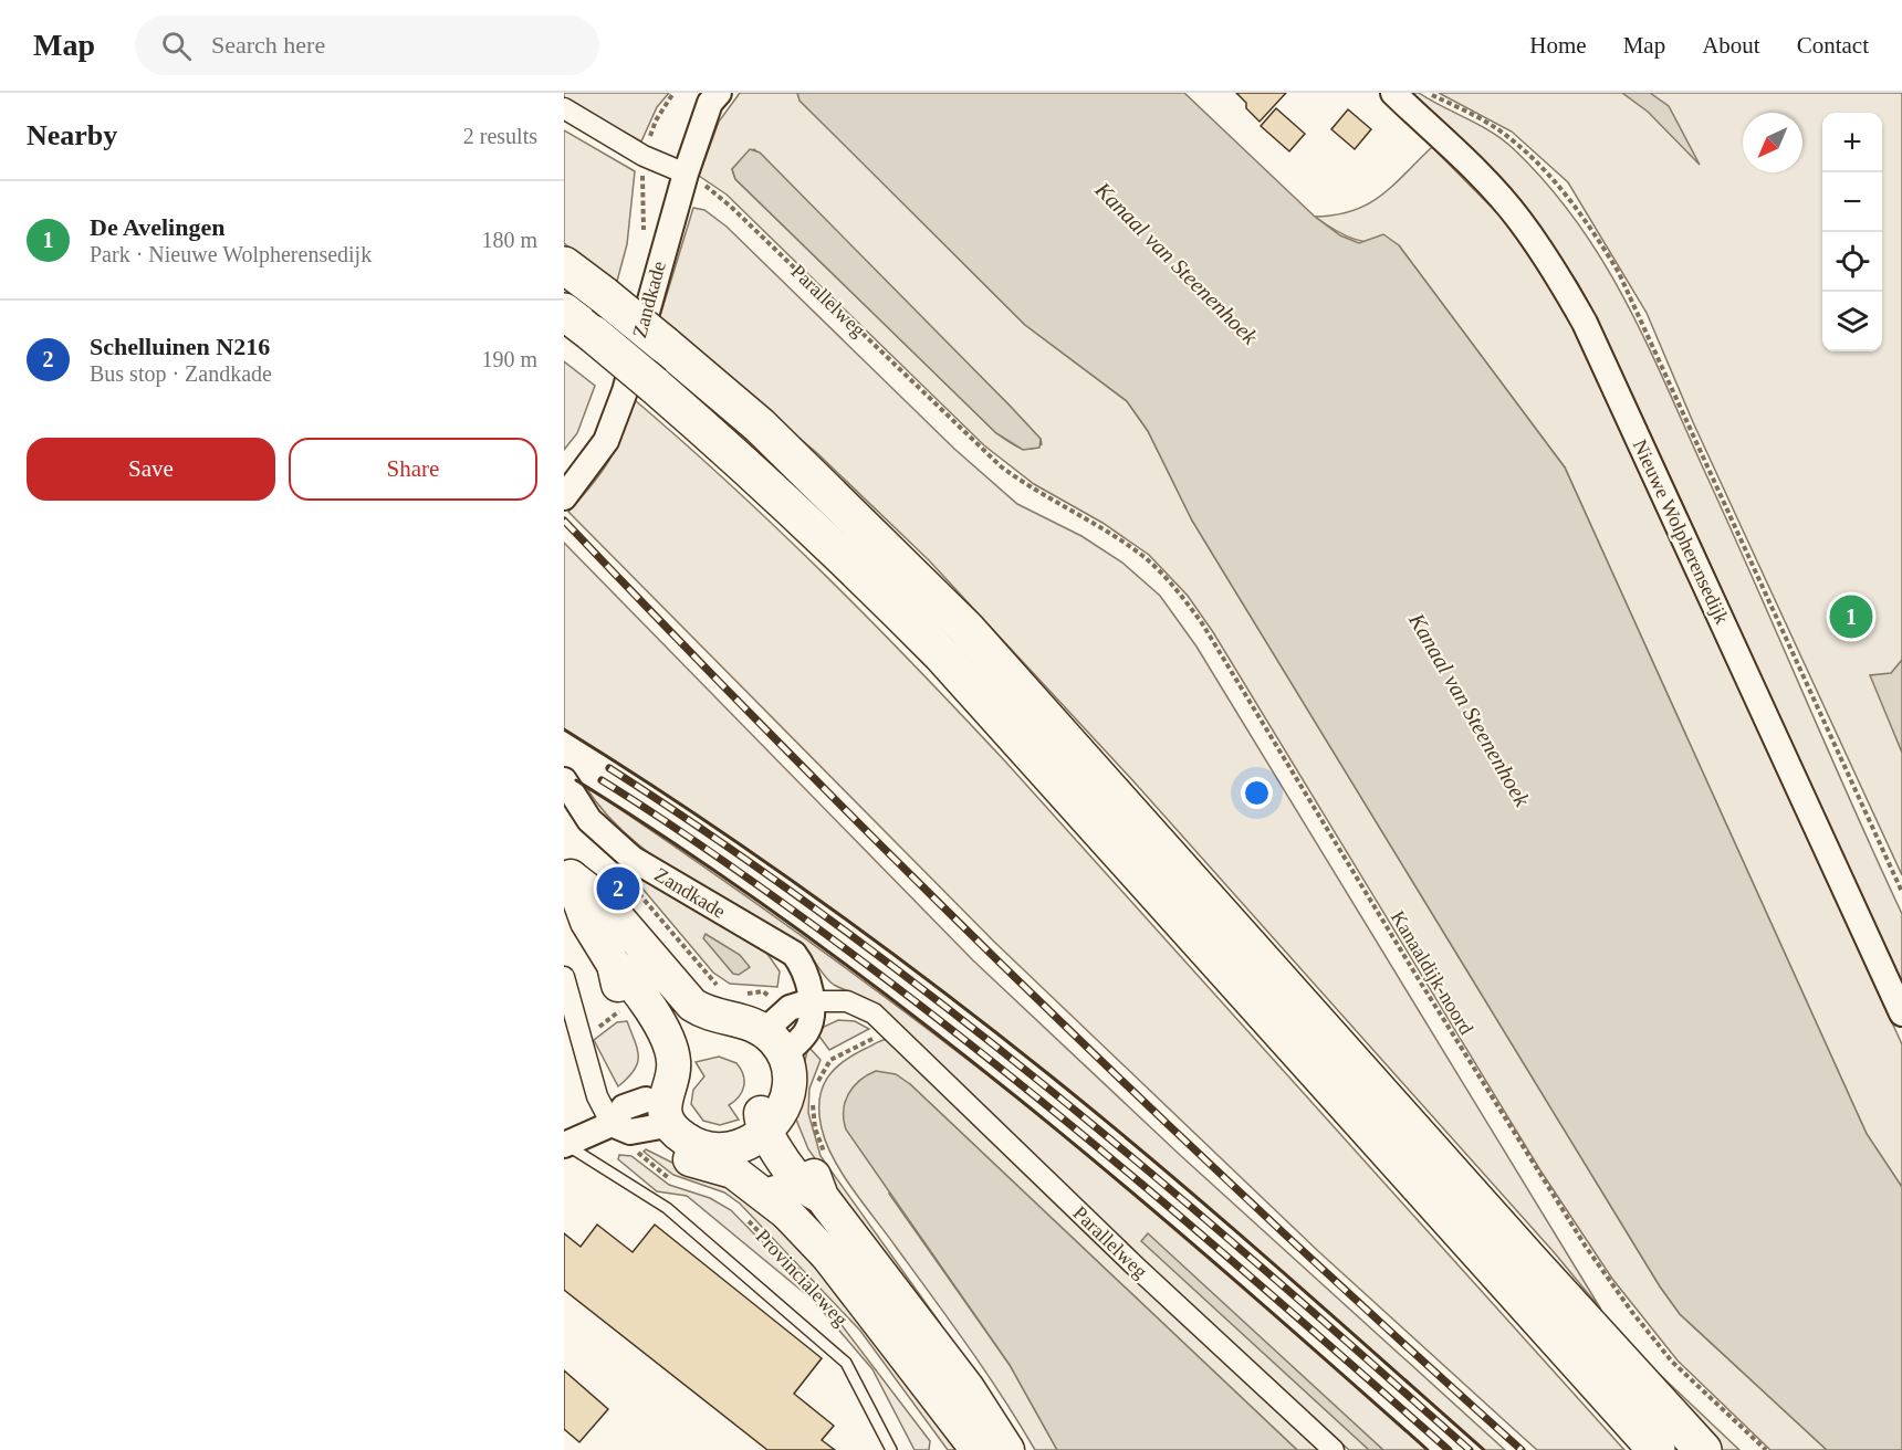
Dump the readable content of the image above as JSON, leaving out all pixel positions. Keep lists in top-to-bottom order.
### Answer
{
  "streets": {
    "main road": ["Provincialeweg"],
    "street": ["Zandkade", "Parallelweg", "Nieuwe Wolpherensedijk"],
    "path": ["Kanaaldijk-noord"]
  },
  "crossings": [
    ["Zandkade", "Parallelweg"],
    ["Zandkade", "Provincialeweg"],
    ["Parallelweg", "Kanaaldijk-noord"]
  ],
  "water": ["Kanaal van Steenenhoek"],
  "north": "bottom left",
  "page": {
    "header": "Map",
    "search": "Search here",
    "nav": [
      "Home",
      "Map",
      "About",
      "Contact"
    ],
    "heading": ["Nearby", "2 results"],
    "map_buttons": ["+", "−"],
    "list": [
      {
        "mark": "1",
        "name": "De Avelingen",
        "note": "Park · Nieuwe Wolpherensedijk",
        "value": "180 m"
      },
      {
        "mark": "2",
        "name": "Schelluinen N216",
        "note": "Bus stop · Zandkade",
        "value": "190 m"
      }
    ],
    "buttons": ["Save", "Share"],
    "pins": ["1", "2"]
  }
}
